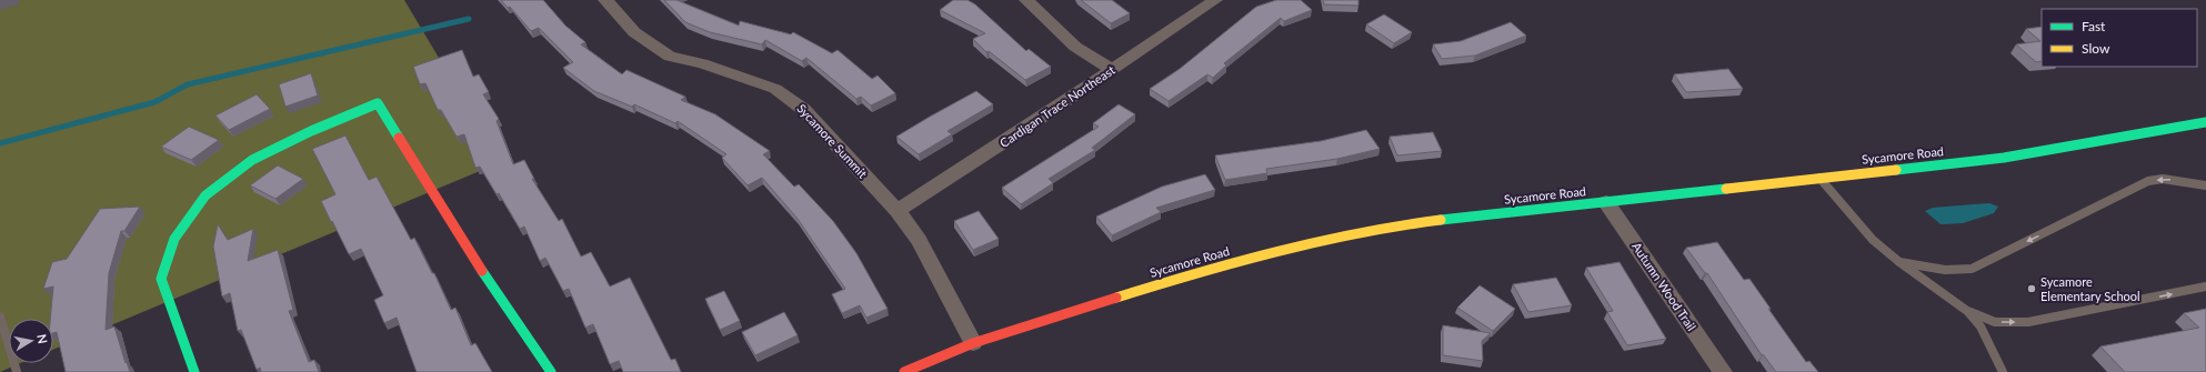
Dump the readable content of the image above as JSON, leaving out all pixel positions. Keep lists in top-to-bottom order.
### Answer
{
  "streets": {
    "street": [
      "Cardigan Trace Northeast",
      "Sycamore Summit",
      "Sycamore Road",
      "Autumn Wood Trail"
    ]
  },
  "crossings": [
    ["Cardigan Trace Northeast", "Sycamore Summit"],
    ["Sycamore Summit", "Sycamore Road"],
    ["Sycamore Road", "Autumn Wood Trail"]
  ],
  "places": ["Sycamore Elementary School"],
  "legend": ["Fast", "Slow"],
  "north": "right"
}
